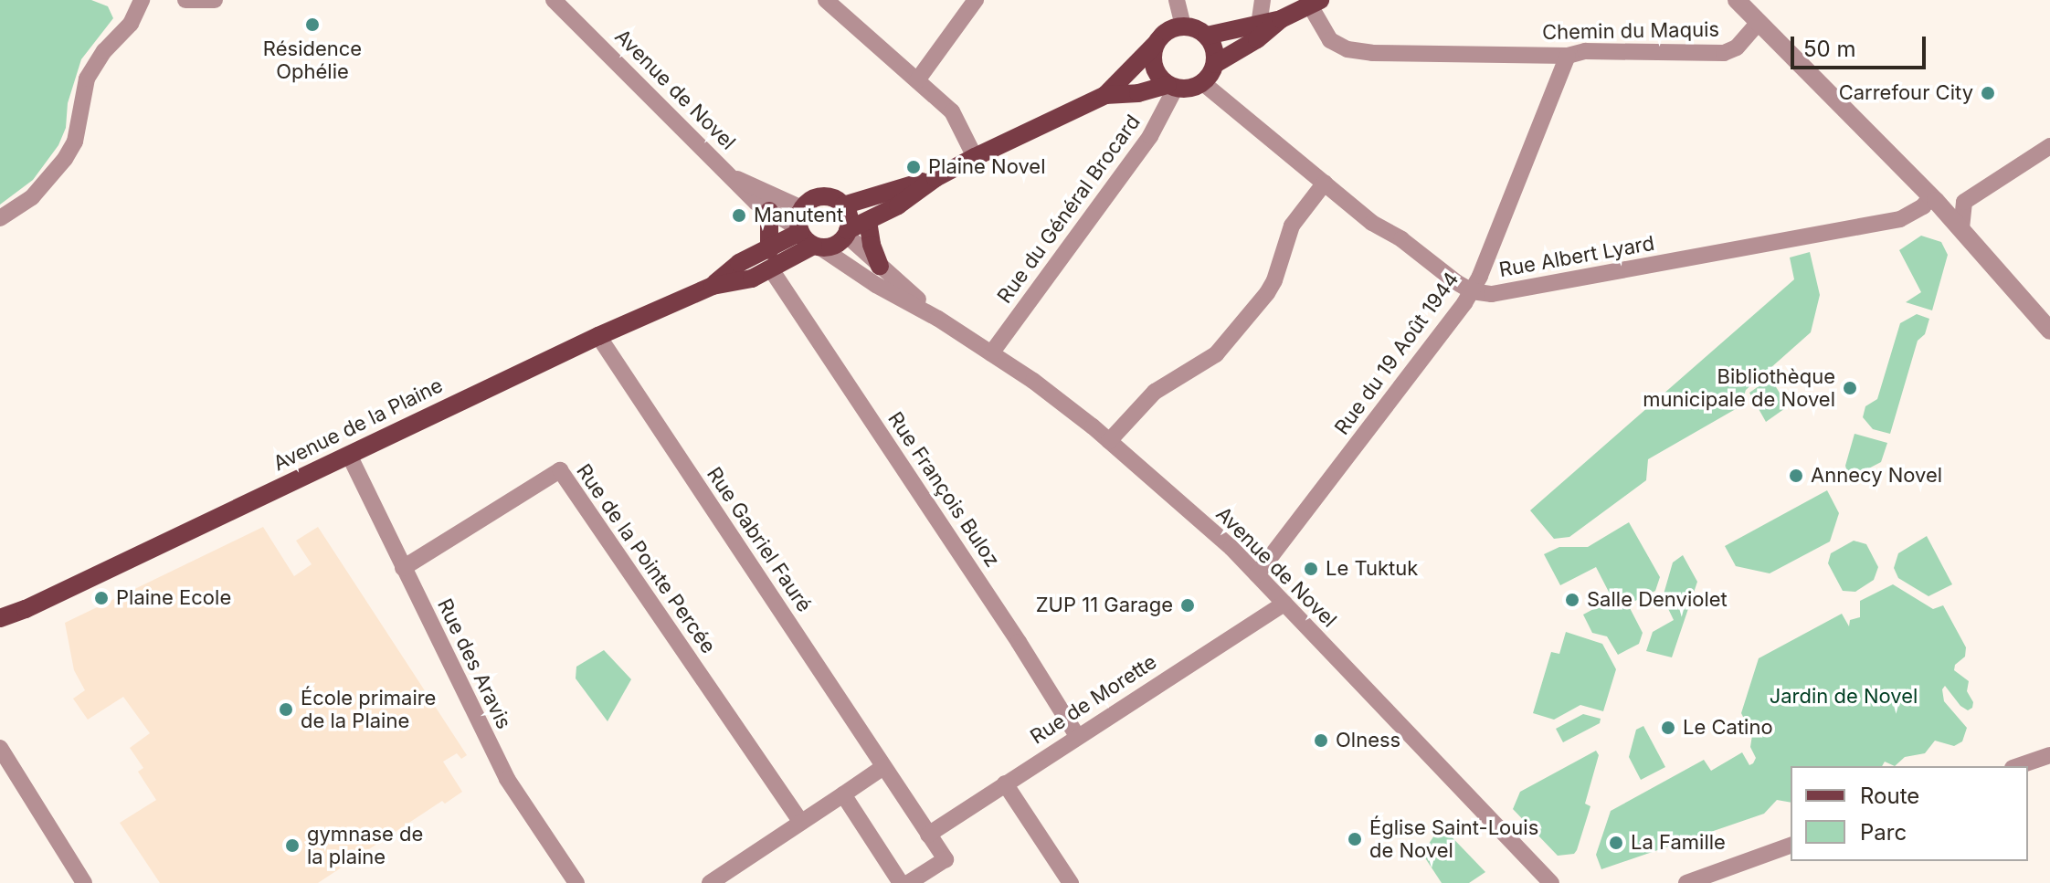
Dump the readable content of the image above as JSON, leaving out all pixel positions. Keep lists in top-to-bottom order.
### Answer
{
  "streets": {
    "main road": ["Avenue de la Plaine"],
    "street": [
      "Chemin du Maquis",
      "Avenue de Novel",
      "Rue du Général Brocard",
      "Rue Albert Lyard",
      "Rue du 19 Août 1944",
      "Rue François Buloz",
      "Rue Gabriel Fauré",
      "Rue de la Pointe Percée",
      "Rue des Aravis",
      "Rue de Morette"
    ]
  },
  "crossings": [
    ["Chemin du Maquis", "Rue du 19 Août 1944"],
    ["Avenue de Novel", "Rue du Général Brocard"],
    ["Avenue de Novel", "Rue du 19 Août 1944"],
    ["Avenue de Novel", "Avenue de la Plaine"],
    ["Avenue de Novel", "Rue de Morette"],
    ["Rue Albert Lyard", "Rue du 19 Août 1944"],
    ["Avenue de la Plaine", "Rue François Buloz"],
    ["Avenue de la Plaine", "Rue Gabriel Fauré"],
    ["Avenue de la Plaine", "Rue des Aravis"],
    ["Rue François Buloz", "Rue de Morette"],
    ["Rue de la Pointe Percée", "Rue des Aravis"]
  ],
  "parks": ["Jardin de Novel"],
  "places": [
    "Résidence Ophélie",
    "Carrefour City",
    "Plaine Novel",
    "Manutent",
    "Bibliothèque municipale de Novel",
    "Annecy Novel",
    "Le Tuktuk",
    "Plaine Ecole",
    "Salle Denviolet",
    "ZUP 11 Garage",
    "École primaire de la Plaine",
    "Le Catino",
    "Olness",
    "Église Saint-Louis de Novel",
    "La Famille",
    "gymnase de la plaine"
  ],
  "legend": ["Route", "Parc"],
  "scale_bar": "50 m"
}
